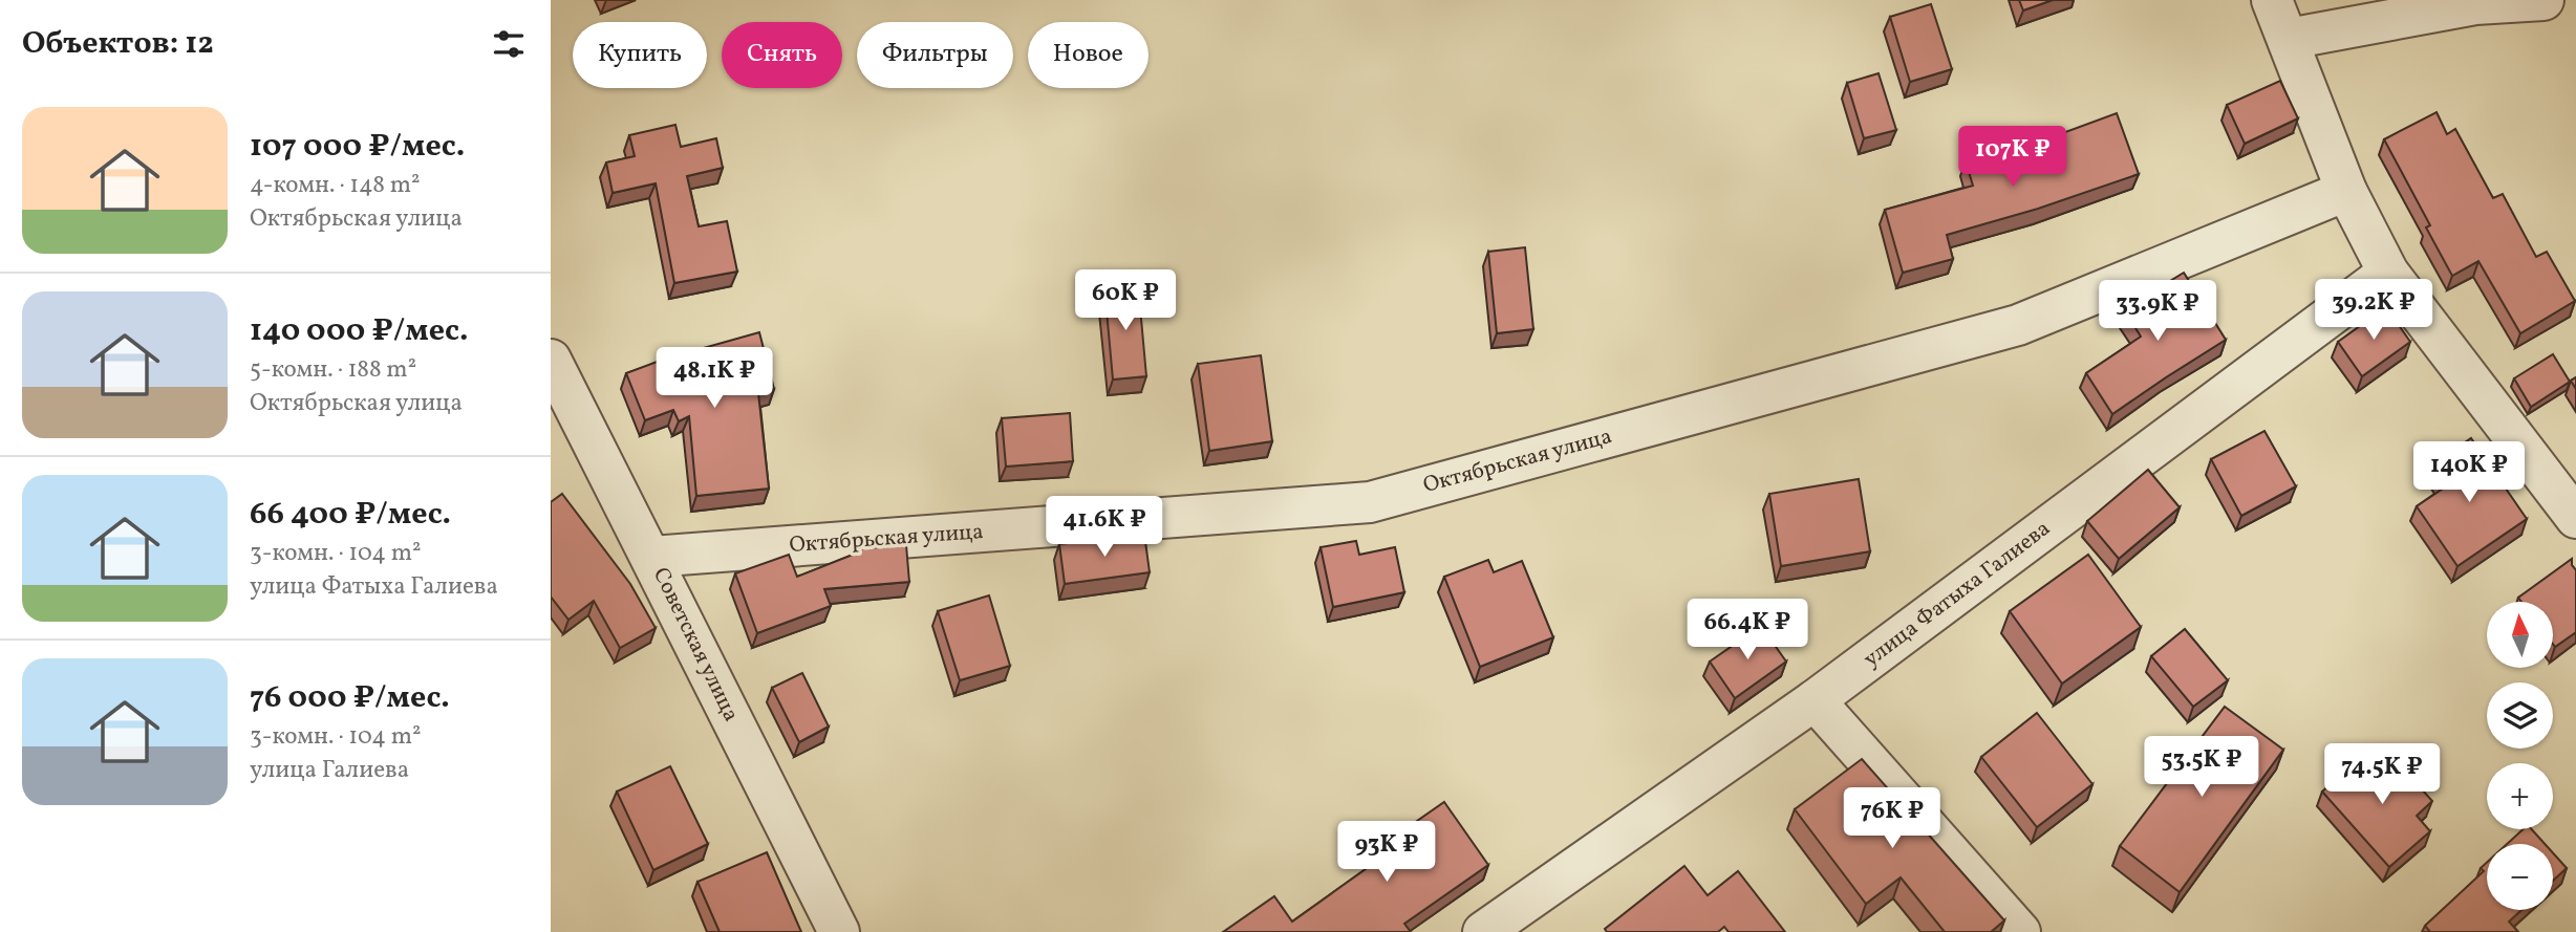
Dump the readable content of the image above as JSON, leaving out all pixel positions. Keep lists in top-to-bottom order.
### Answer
{
  "streets": {
    "street": ["Октябрьская улица", "улица Фатыха Галиева", "Советская улица"]
  },
  "crossings": [
    ["Октябрьская улица", "Советская улица"]
  ],
  "north": "top",
  "page": {
    "heading": "Объектов: 12",
    "chip": [
      "Купить",
      "Снять",
      "Фильтры",
      "Новое"
    ],
    "list": [
      {
        "name": "107 000 ₽/мес.",
        "note": "4-комн. · 148 m² · Октябрьская улица"
      },
      {
        "name": "140 000 ₽/мес.",
        "note": "5-комн. · 188 m² · Октябрьская улица"
      },
      {
        "name": "66 400 ₽/мес.",
        "note": "3-комн. · 104 m² · улица Фатыха Галиева"
      },
      {
        "name": "76 000 ₽/мес.",
        "note": "3-комн. · 104 m² · улица Галиева"
      }
    ],
    "price": [
      "107K ₽",
      "60K ₽",
      "39.2K ₽",
      "33.9K ₽",
      "48.1K ₽",
      "140K ₽",
      "41.6K ₽",
      "66.4K ₽",
      "53.5K ₽",
      "74.5K ₽",
      "76K ₽",
      "93K ₽"
    ],
    "map_buttons": ["+", "−"]
  }
}
